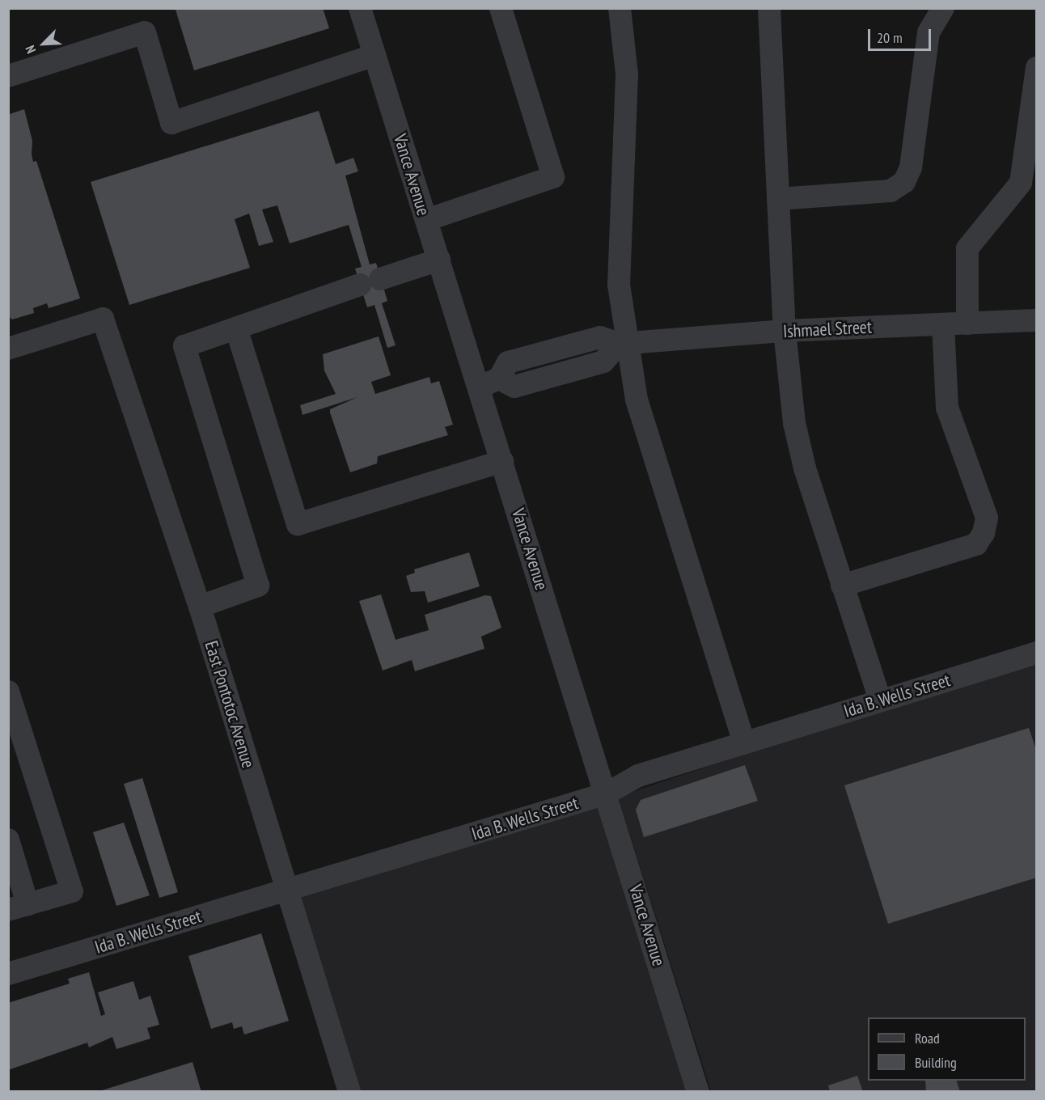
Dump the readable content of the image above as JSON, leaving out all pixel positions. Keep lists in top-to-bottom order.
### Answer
{
  "streets": {
    "street": [
      "Vance Avenue",
      "Ishmael Street",
      "Ida B. Wells Street",
      "East Pontotoc Avenue"
    ]
  },
  "crossings": [
    ["Vance Avenue", "Ida B. Wells Street"],
    ["Ida B. Wells Street", "East Pontotoc Avenue"]
  ],
  "legend": ["Road", "Building"],
  "scale_bar": "20 m",
  "north": "bottom left"
}
